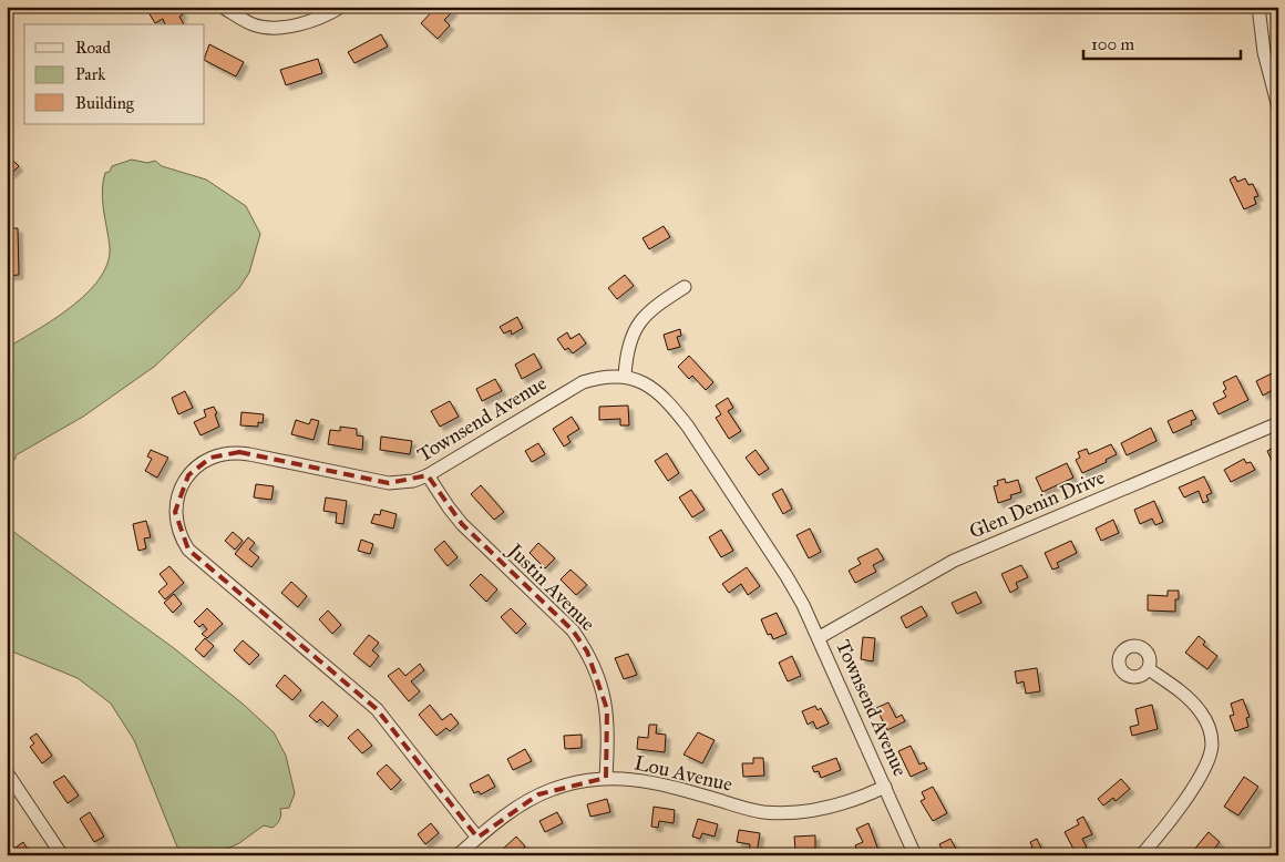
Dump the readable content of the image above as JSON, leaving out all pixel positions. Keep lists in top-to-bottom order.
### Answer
{
  "streets": {
    "street": [
      "Townsend Avenue",
      "Glen Denin Drive",
      "Justin Avenue",
      "Lou Avenue"
    ]
  },
  "crossings": [
    ["Townsend Avenue", "Glen Denin Drive"],
    ["Townsend Avenue", "Justin Avenue"],
    ["Townsend Avenue", "Lou Avenue"],
    ["Justin Avenue", "Lou Avenue"]
  ],
  "legend": ["Road", "Park", "Building"],
  "scale_bar": "100 m"
}
